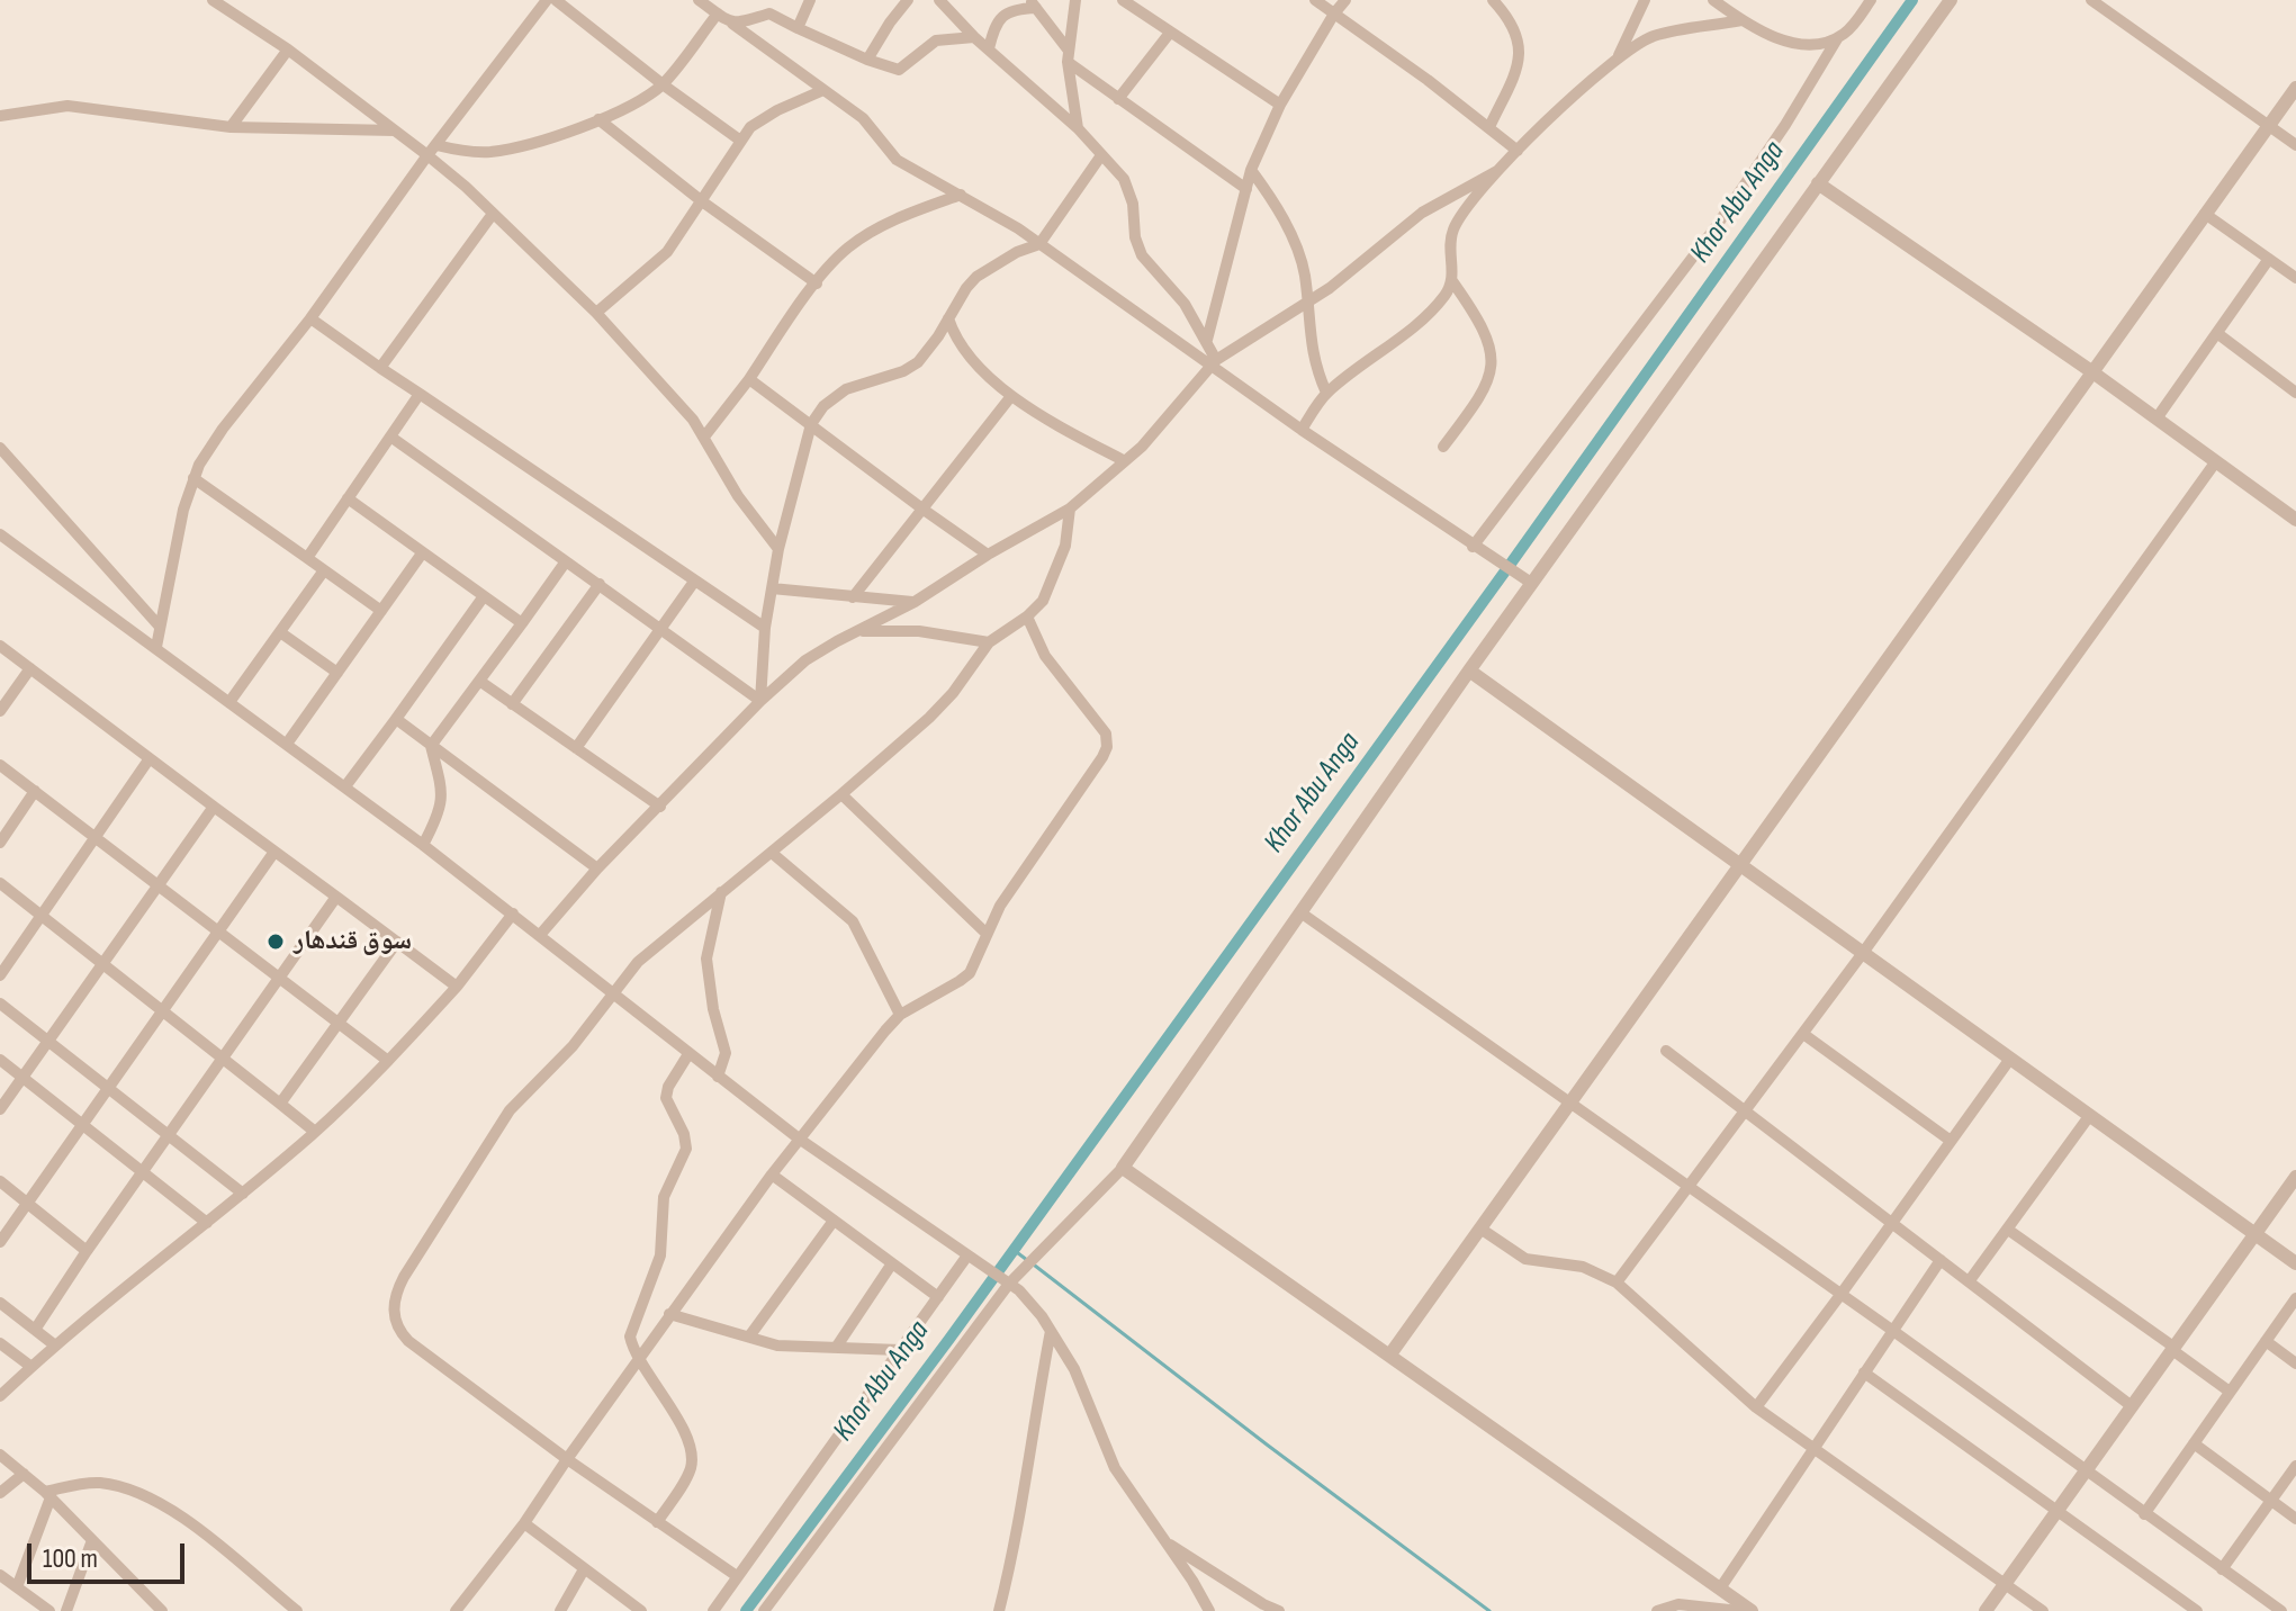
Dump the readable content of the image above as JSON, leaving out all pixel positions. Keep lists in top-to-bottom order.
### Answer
{
  "water": ["Khor Abu Anga"],
  "places": ["سوق قندهار"],
  "scale_bar": "100 m"
}
